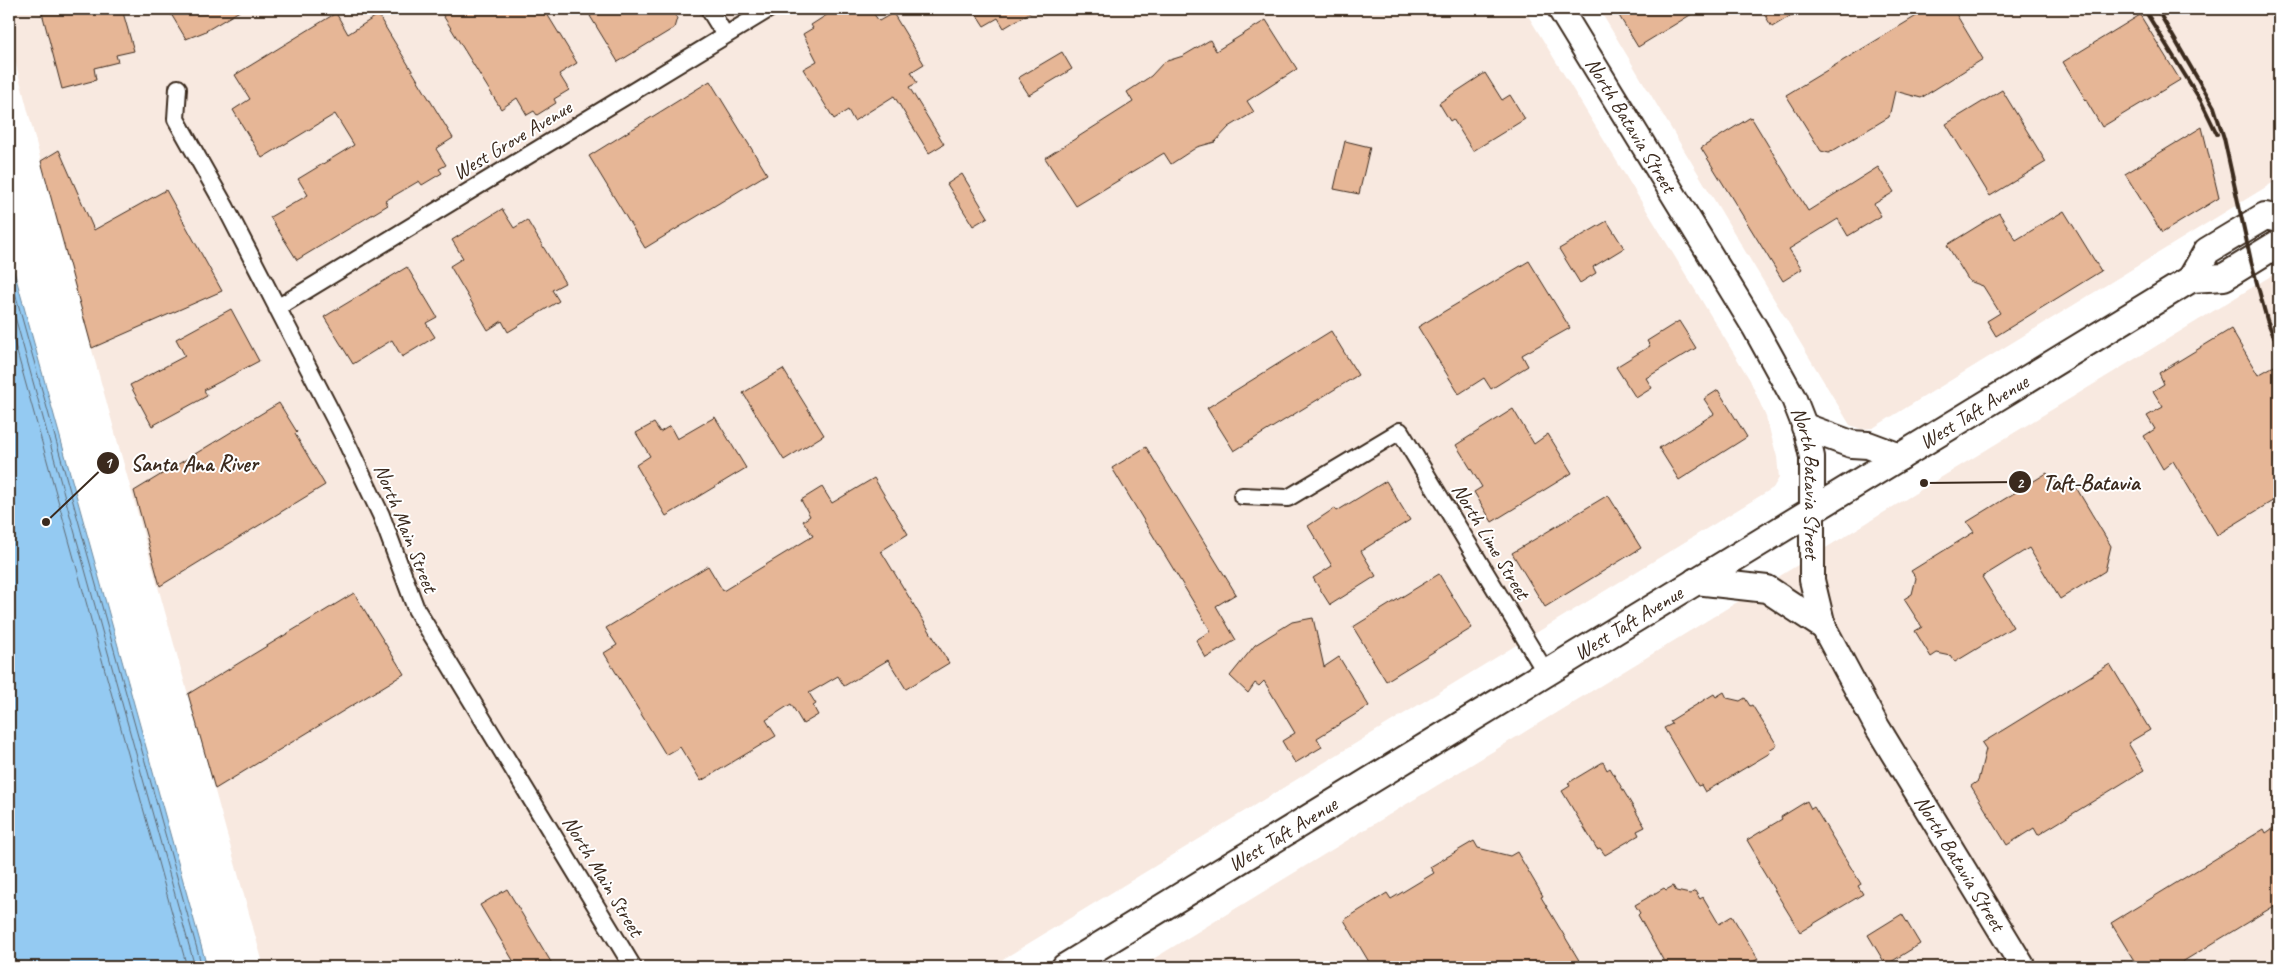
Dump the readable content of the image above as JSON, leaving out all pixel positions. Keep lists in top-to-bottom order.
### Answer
{
  "streets": {
    "main road": ["North Batavia Street", "West Taft Avenue"],
    "street": ["West Grove Avenue", "North Main Street", "North Lime Street"]
  },
  "crossings": [
    ["North Batavia Street", "West Taft Avenue"],
    ["West Grove Avenue", "North Main Street"],
    ["West Taft Avenue", "North Lime Street"]
  ],
  "places": ["Taft-Batavia", "Santa Ana River"]
}
